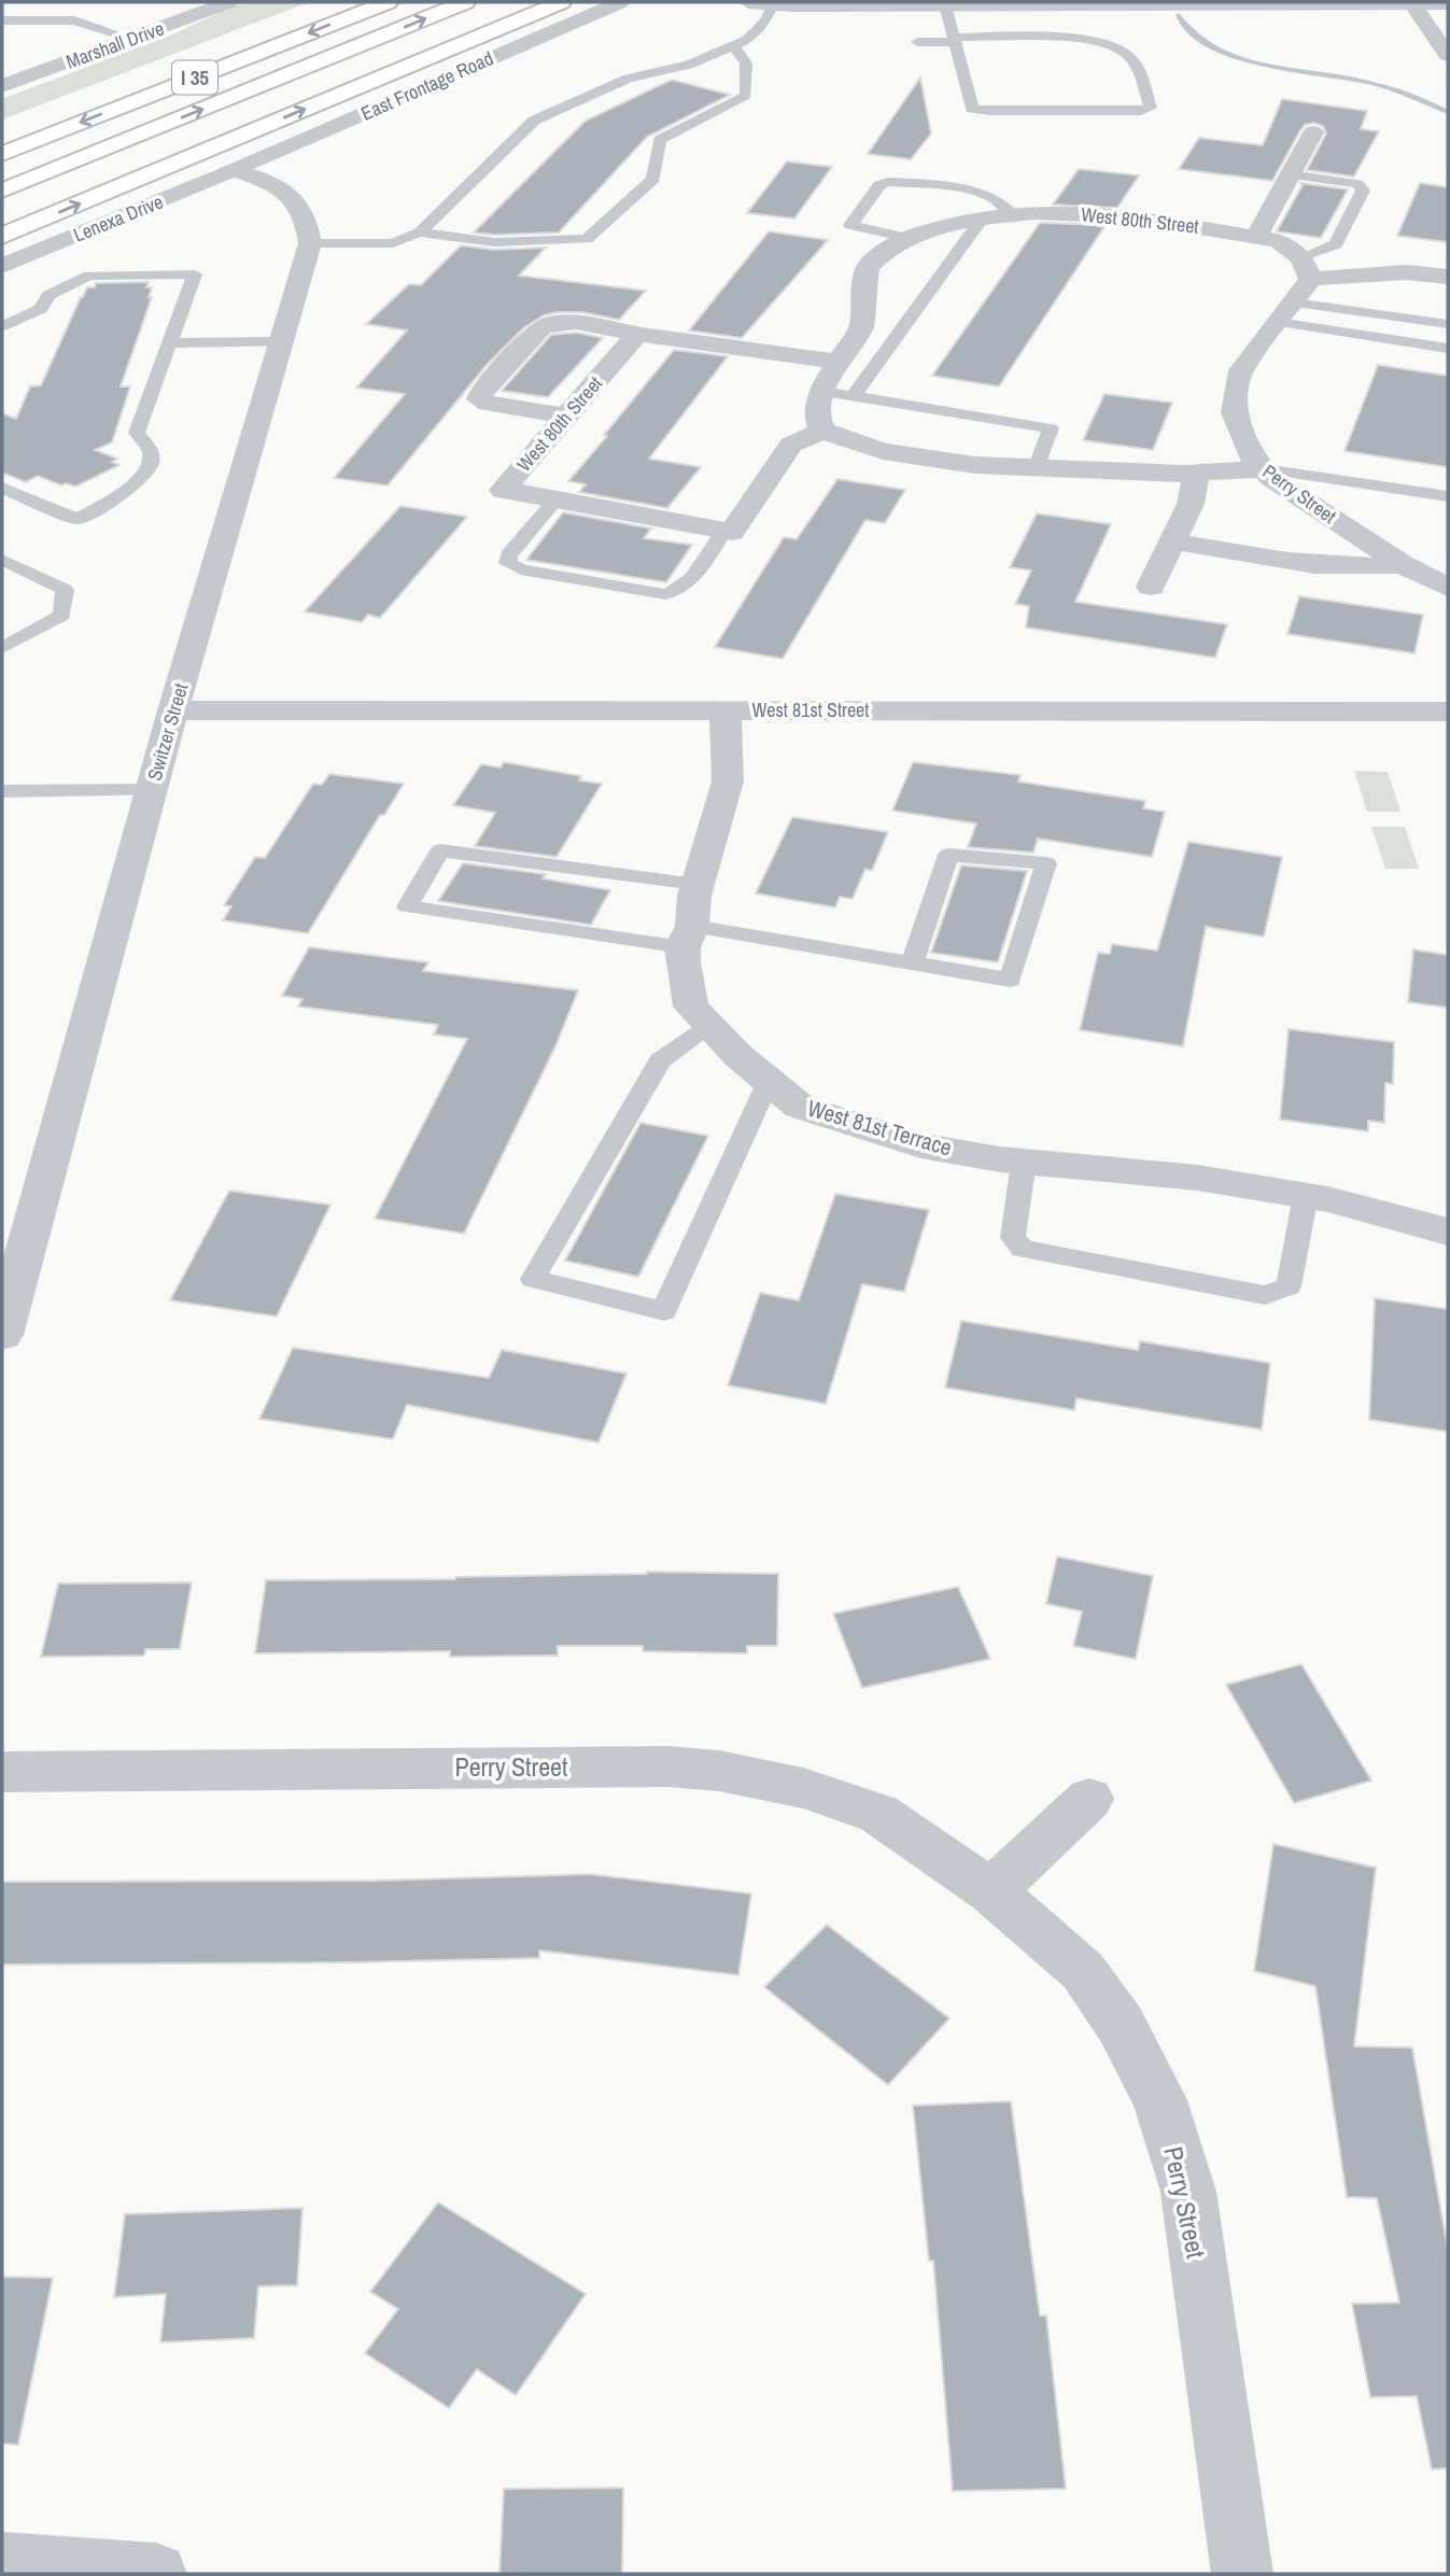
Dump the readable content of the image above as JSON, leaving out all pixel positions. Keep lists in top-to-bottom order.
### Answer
{
  "streets": {
    "highway": ["I 35"],
    "street": [
      "Marshall Drive",
      "East Frontage Road",
      "Lenexa Drive",
      "West 80th Street",
      "Perry Street",
      "West 81st Street",
      "Switzer Street",
      "West 81st Terrace"
    ]
  },
  "crossings": [
    ["East Frontage Road", "Lenexa Drive"],
    ["West 80th Street", "Perry Street"],
    ["West 81st Street", "Switzer Street"],
    ["West 81st Street", "West 81st Terrace"]
  ]
}
